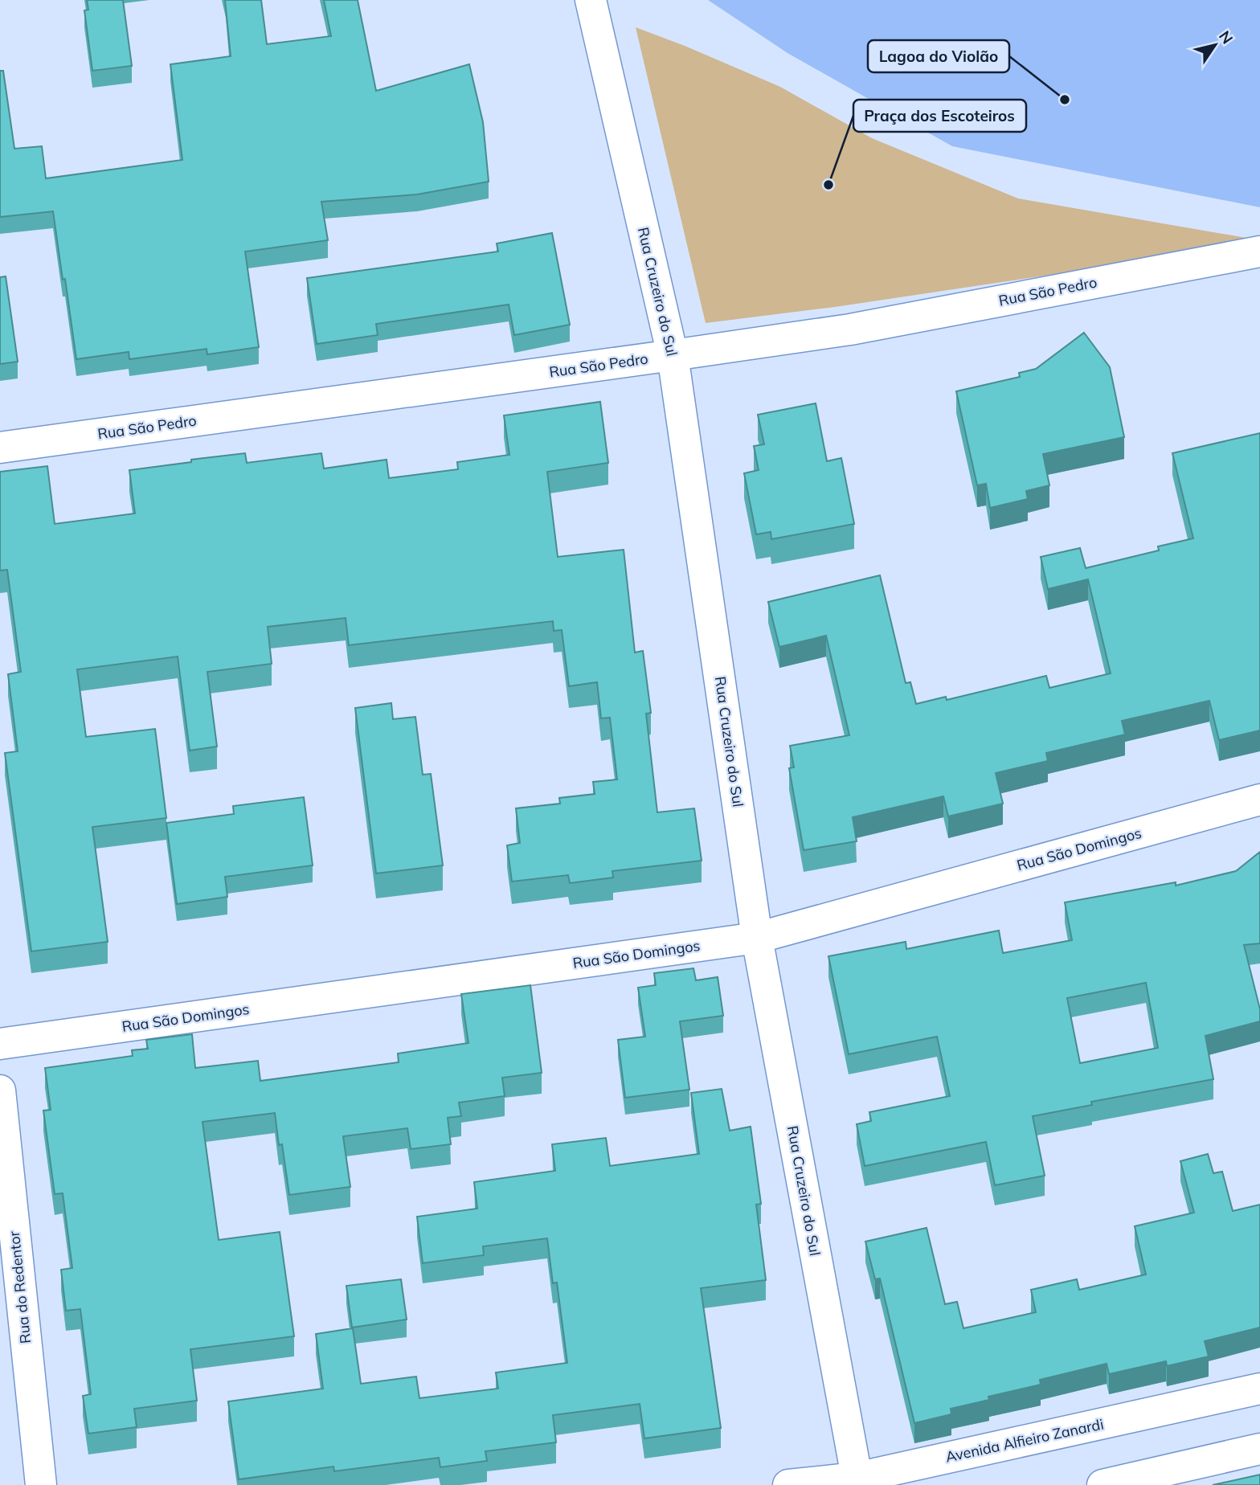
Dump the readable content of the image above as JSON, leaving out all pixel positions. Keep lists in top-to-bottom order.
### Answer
{
  "streets": {
    "street": [
      "Rua Cruzeiro do Sul",
      "Rua São Pedro",
      "Rua São Domingos",
      "Rua do Redentor",
      "Avenida Alfieiro Zanardi"
    ]
  },
  "crossings": [
    ["Rua Cruzeiro do Sul", "Rua São Pedro"],
    ["Rua Cruzeiro do Sul", "Rua São Domingos"],
    ["Rua Cruzeiro do Sul", "Avenida Alfieiro Zanardi"]
  ],
  "places": ["Lagoa do Violão", "Praça dos Escoteiros"],
  "north": "top right"
}
